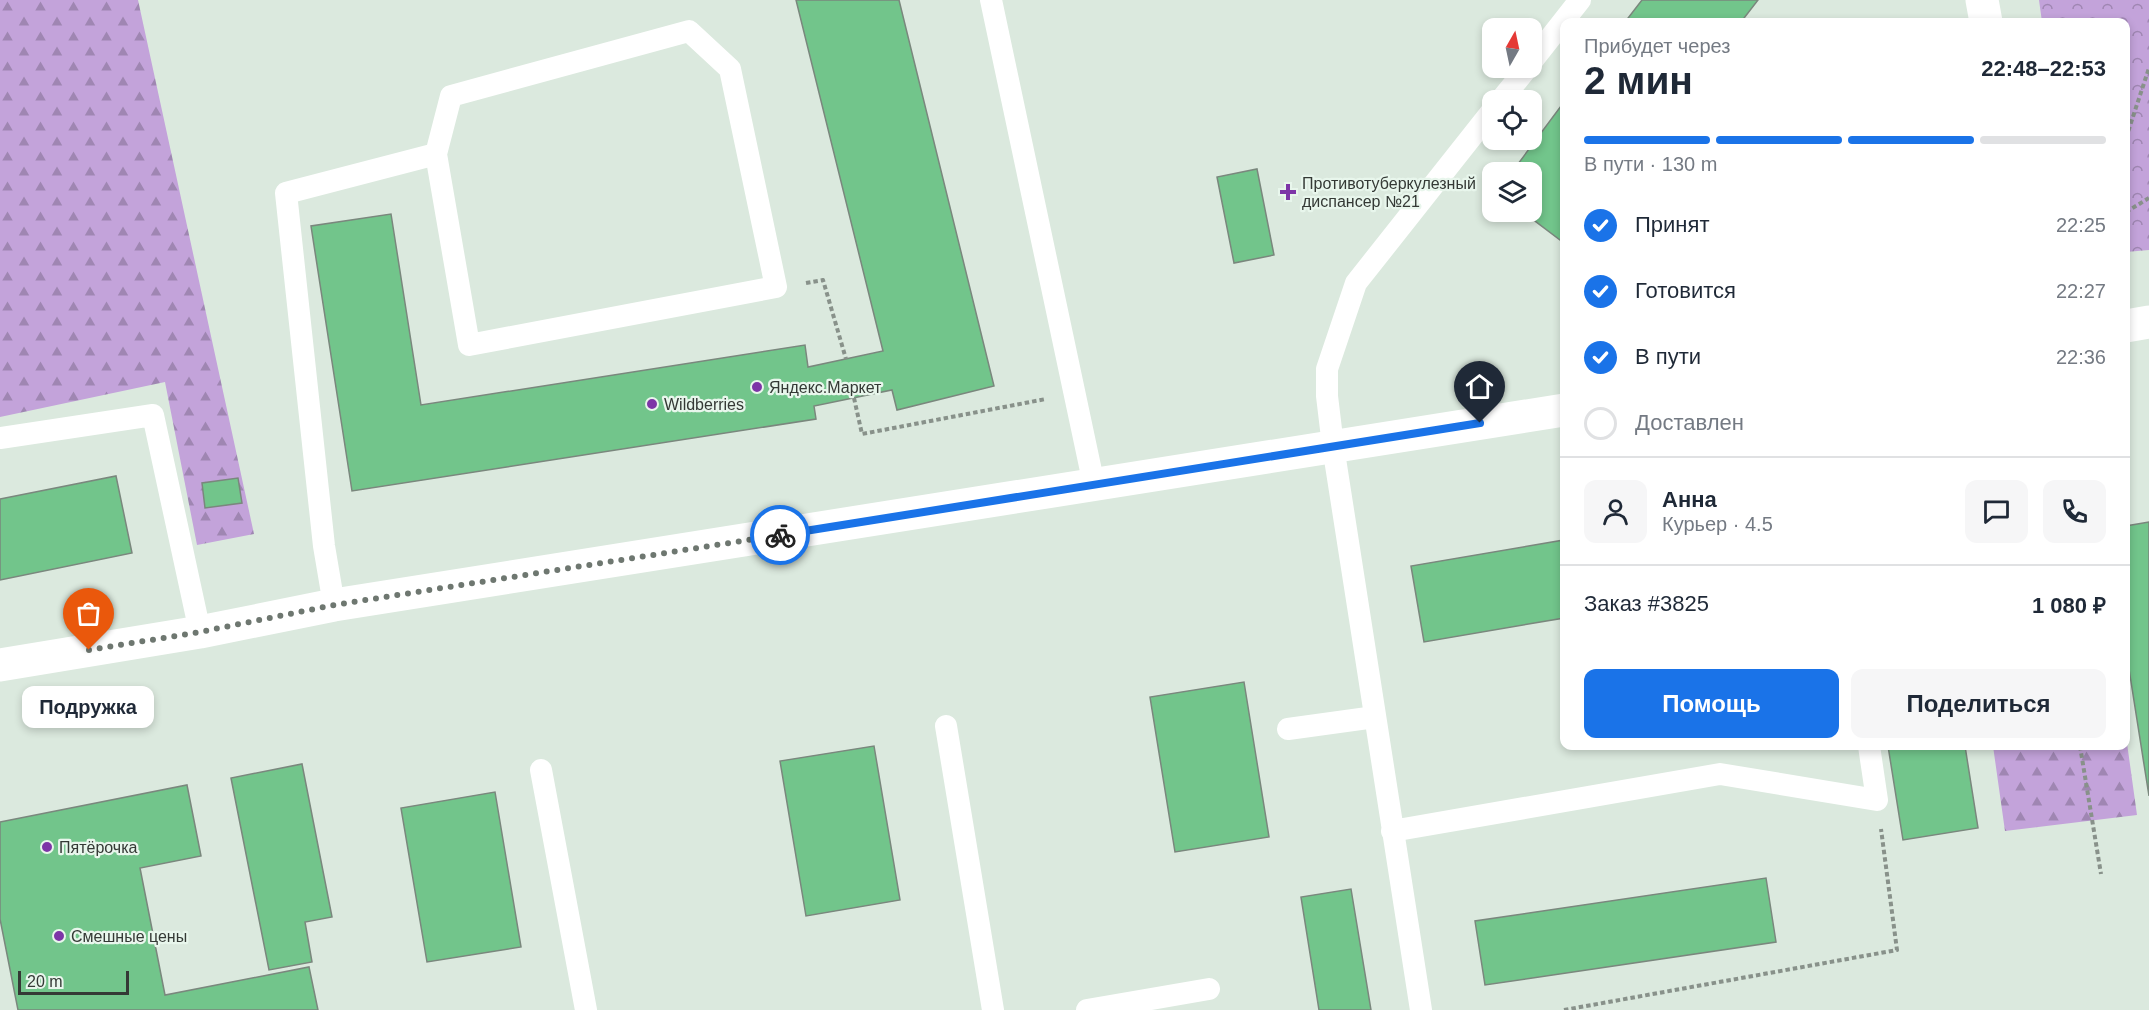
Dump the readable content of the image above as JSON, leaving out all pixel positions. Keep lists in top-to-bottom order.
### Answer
{
  "places": {
    "health": ["Противотуберкулезный диспансер №21"],
    "other": [
      "Яндекс.Маркет",
      "Wildberries",
      "Подружка",
      "Пятёрочка",
      "Смешные цены"
    ]
  },
  "scale_bar": "20 m",
  "north": "top",
  "page": {
    "heading": ["2 мин", "Прибудет через", "22:48–22:53"],
    "panel": [
      "Анна",
      "Курьер · 4.5",
      "Заказ #3825",
      "1 080 ₽"
    ],
    "bar": "В пути · 130 m",
    "list": [
      ["Принят", "22:25"],
      ["Готовится", "22:27"],
      ["В пути", "22:36"],
      "Доставлен"
    ],
    "buttons": ["Помощь", "Поделиться"],
    "bubble": "Подружка",
    "scale": "20 m"
  }
}
